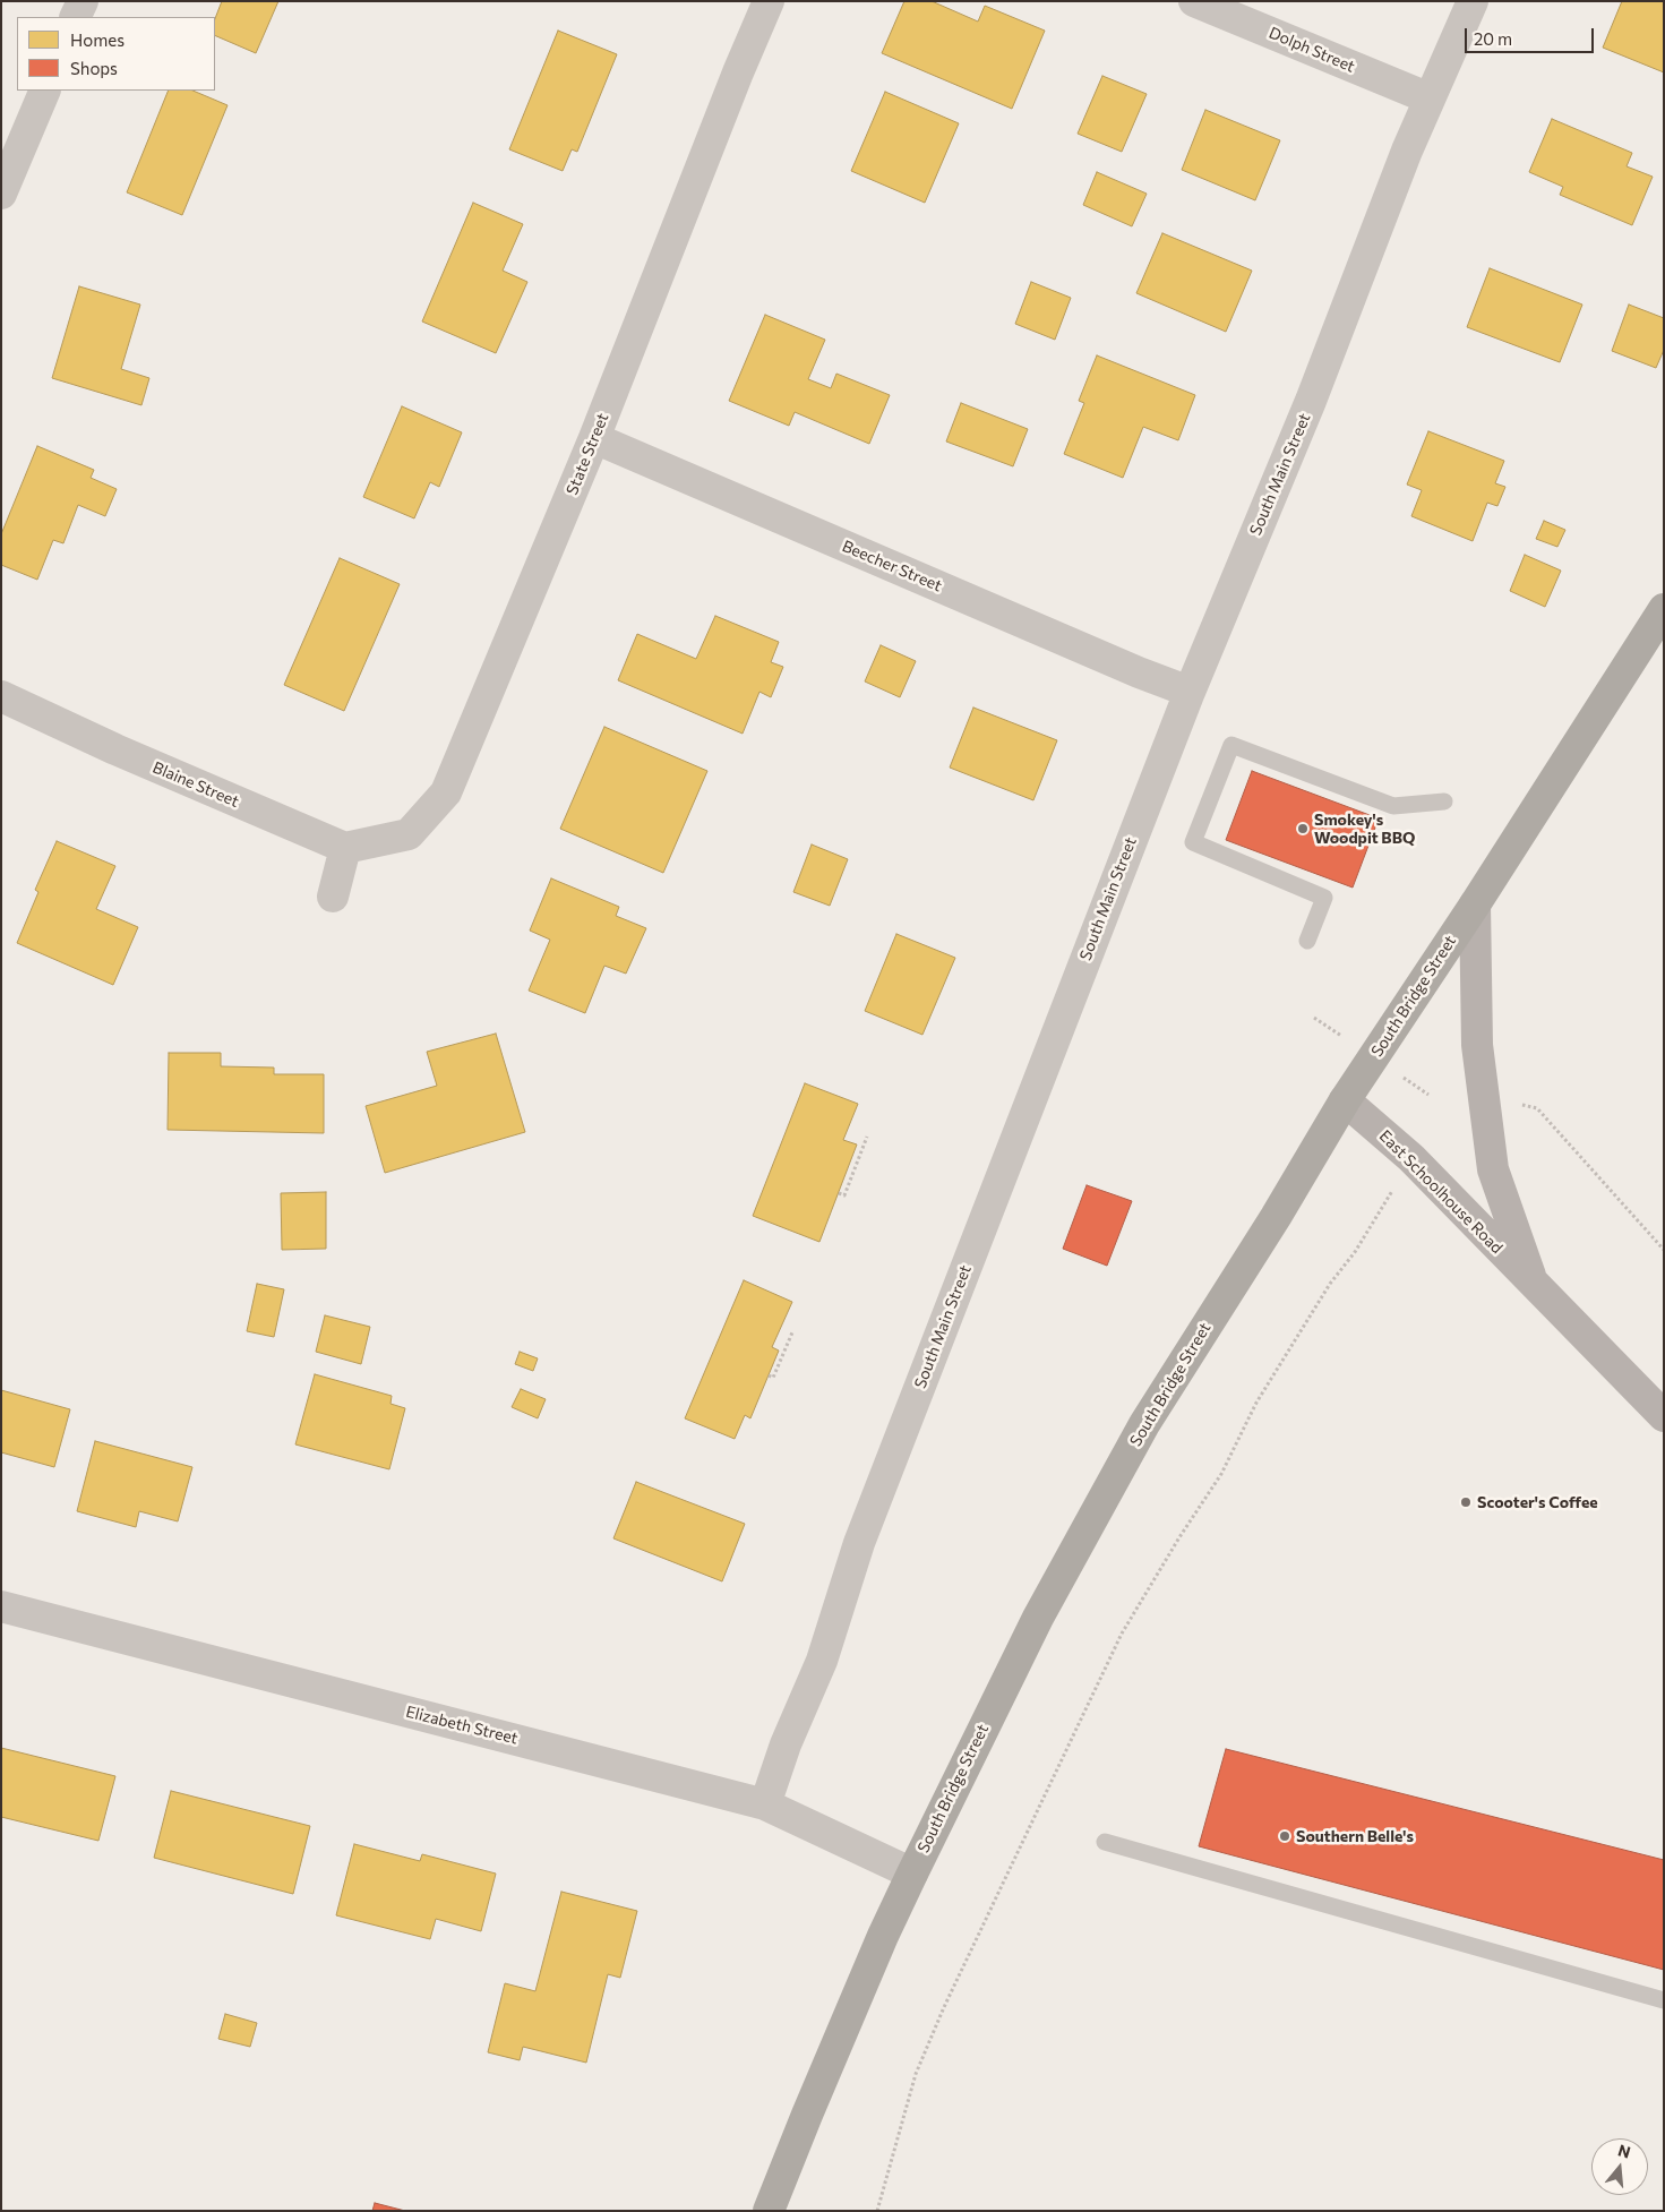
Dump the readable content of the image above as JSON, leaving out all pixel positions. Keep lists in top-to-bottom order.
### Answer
{
  "streets": {
    "highway": ["South Bridge Street"],
    "main road": ["East Schoolhouse Road"],
    "street": [
      "Dolph Street",
      "State Street",
      "South Main Street",
      "Beecher Street",
      "Blaine Street",
      "Elizabeth Street"
    ]
  },
  "crossings": [
    ["Dolph Street", "South Main Street"],
    ["State Street", "Beecher Street"],
    ["State Street", "Blaine Street"],
    ["South Main Street", "Beecher Street"],
    ["South Main Street", "Elizabeth Street"],
    ["South Bridge Street", "East Schoolhouse Road"],
    ["South Bridge Street", "Elizabeth Street"]
  ],
  "places": ["Smokey's Woodpit BBQ", "Scooter's Coffee", "Southern Belle's"],
  "legend": ["Homes", "Shops"],
  "scale_bar": "20 m",
  "north": "top"
}
